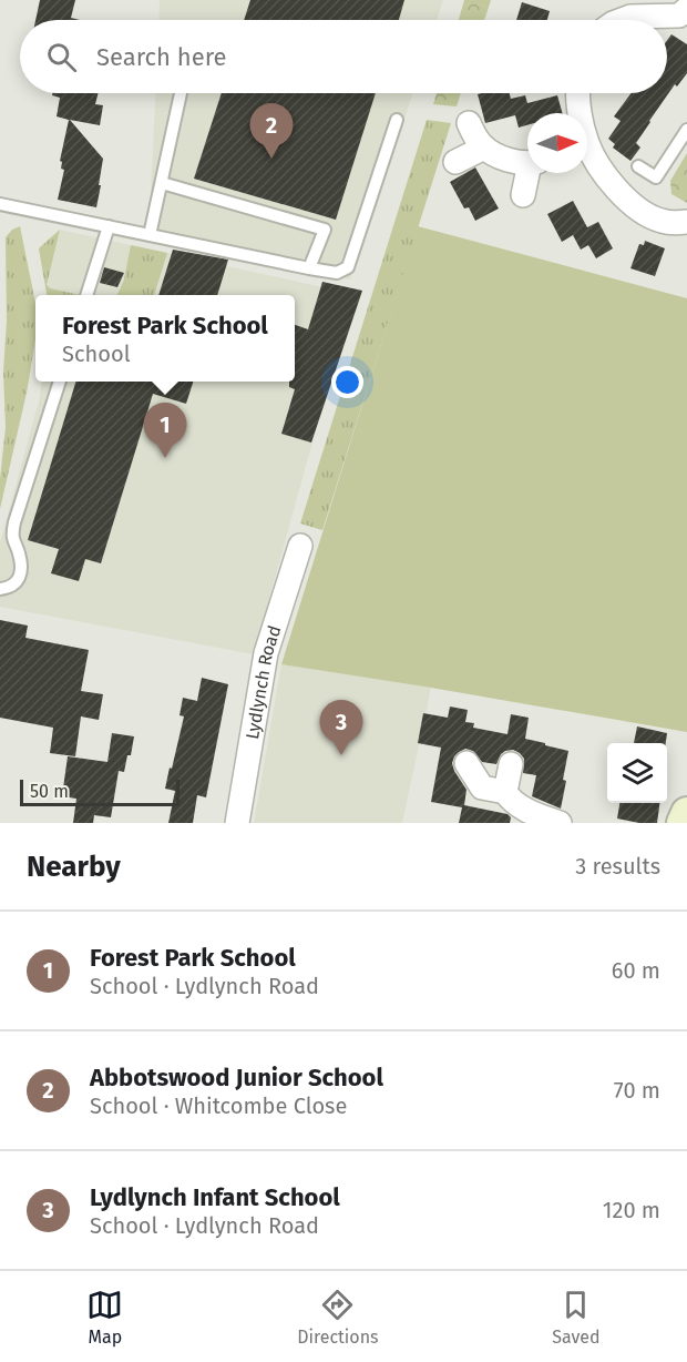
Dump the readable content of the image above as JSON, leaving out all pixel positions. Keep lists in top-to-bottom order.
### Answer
{
  "streets": {
    "street": ["Lydlynch Road"]
  },
  "scale_bar": "50 m",
  "north": "right",
  "page": {
    "search": "Search here",
    "pins": ["2", "1", "3"],
    "popup": ["Forest Park School", "School"],
    "scale": "50 m",
    "heading": ["Nearby", "3 results"],
    "list": [
      {
        "mark": "1",
        "name": "Forest Park School",
        "note": "School · Lydlynch Road",
        "value": "60 m"
      },
      {
        "mark": "2",
        "name": "Abbotswood Junior School",
        "note": "School · Whitcombe Close",
        "value": "70 m"
      },
      {
        "mark": "3",
        "name": "Lydlynch Infant School",
        "note": "School · Lydlynch Road",
        "value": "120 m"
      }
    ],
    "nav": ["Map", "Directions", "Saved"]
  }
}
